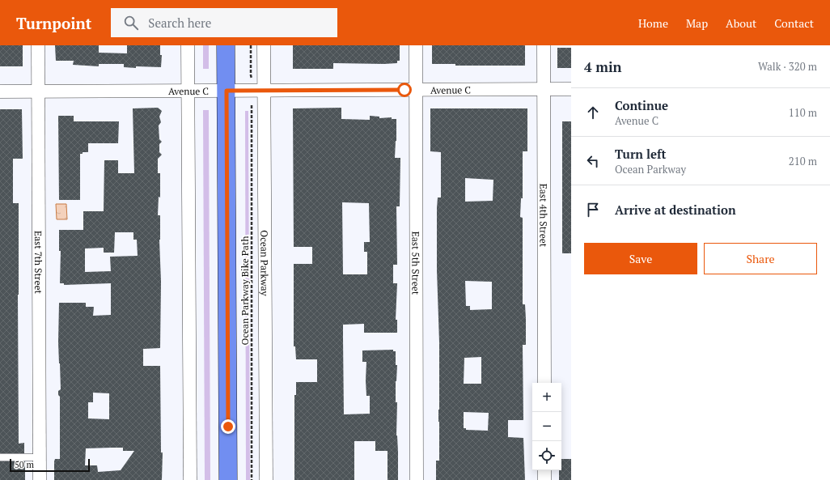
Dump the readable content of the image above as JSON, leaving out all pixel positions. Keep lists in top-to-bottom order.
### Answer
{
  "streets": {
    "street": [
      "Avenue C",
      "East 4th Street",
      "East 7th Street",
      "East 5th Street",
      "Ocean Parkway"
    ],
    "path": ["Ocean Parkway Bike Path"]
  },
  "crossings": [
    ["Avenue C", "East 4th Street"],
    ["Avenue C", "East 7th Street"],
    ["Avenue C", "East 5th Street"],
    ["Avenue C", "Ocean Parkway"]
  ],
  "scale_bar": "50 m",
  "page": {
    "header": "Turnpoint",
    "search": "Search here",
    "nav": [
      "Home",
      "Map",
      "About",
      "Contact"
    ],
    "heading": ["4 min", "Walk · 320 m"],
    "list": [
      ["Continue", "Avenue C", "110 m"],
      ["Turn left", "Ocean Parkway", "210 m"],
      "Arrive at destination"
    ],
    "buttons": ["Save", "Share"],
    "map_buttons": ["+", "−"],
    "scale": "50 m"
  }
}
